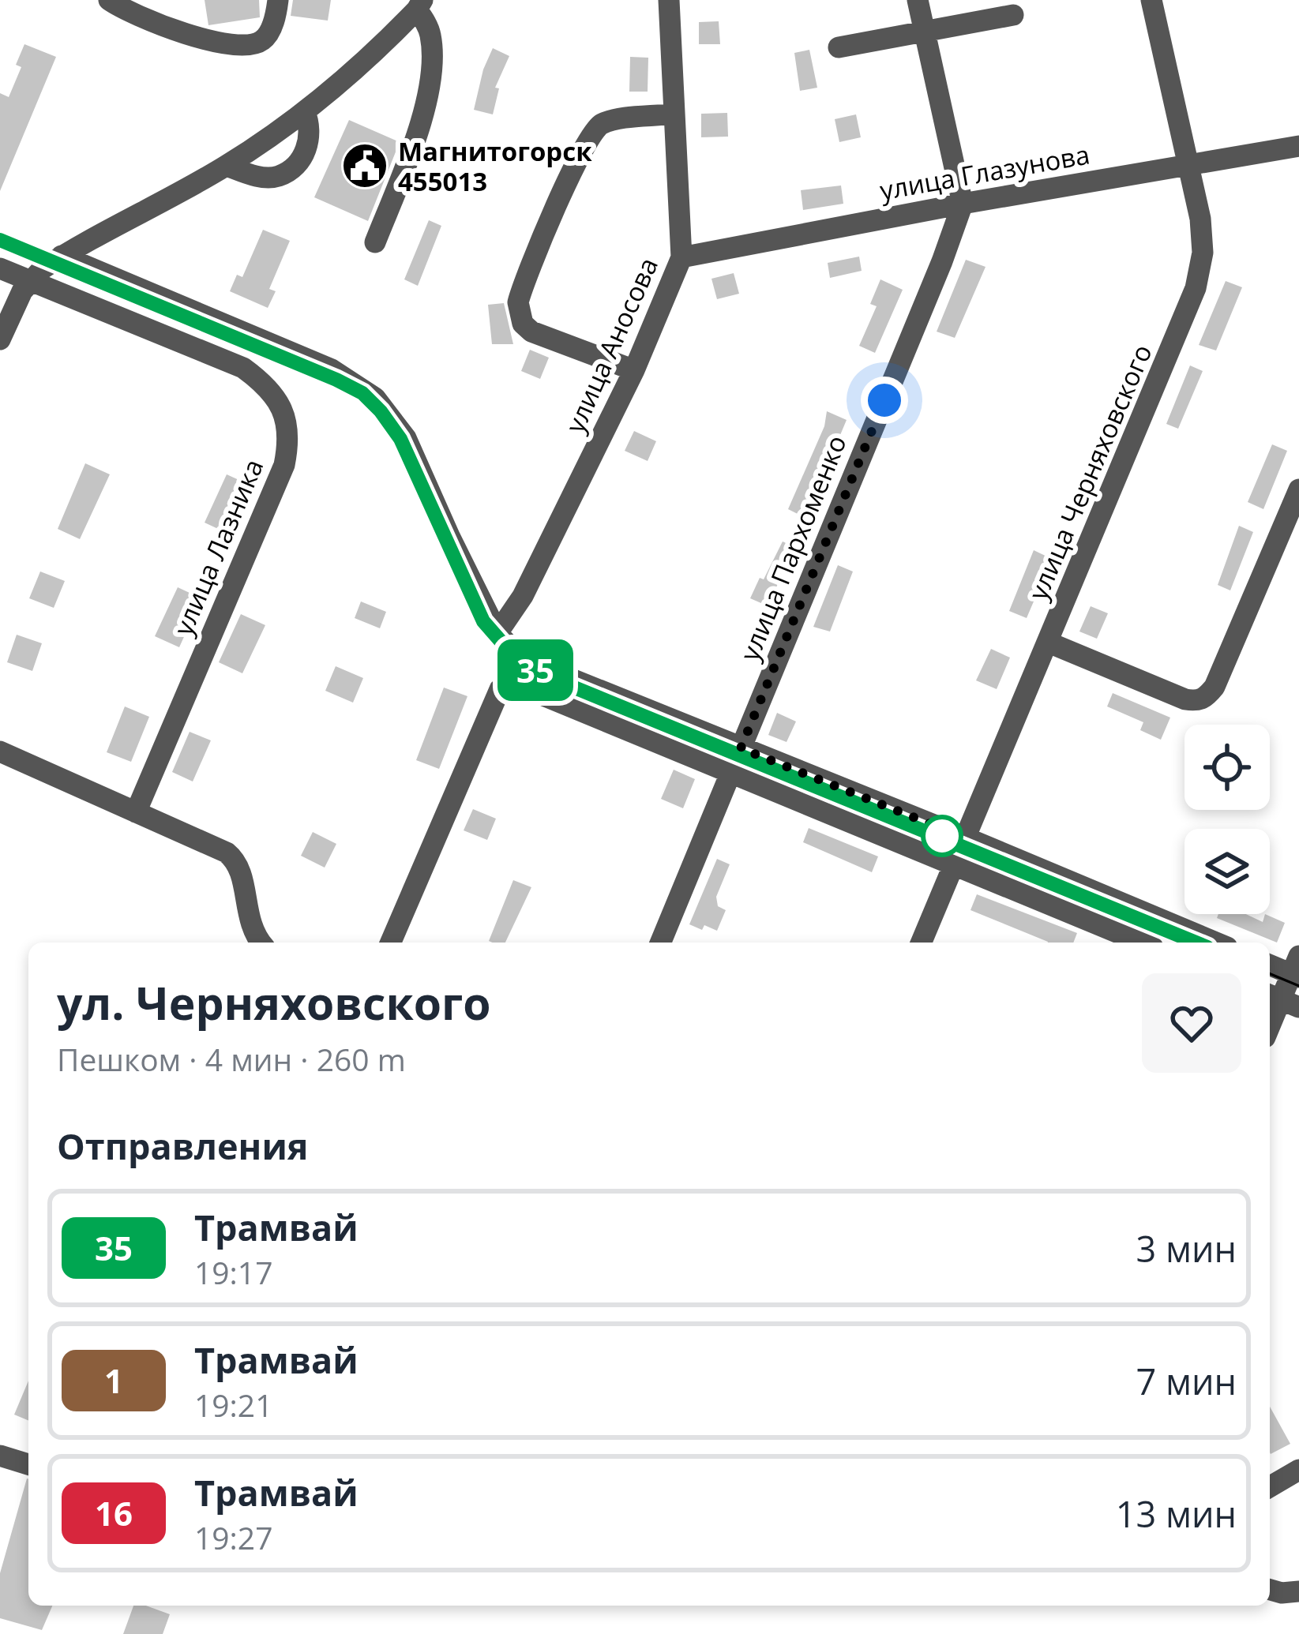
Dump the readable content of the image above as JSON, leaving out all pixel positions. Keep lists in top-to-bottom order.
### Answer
{
  "streets": {
    "street": [
      "улица Глазунова",
      "улица Аносова",
      "улица Черняховского",
      "улица Лазника",
      "улица Пархоменко"
    ]
  },
  "crossings": [
    ["улица Глазунова", "улица Аносова"],
    ["улица Глазунова", "улица Черняховского"],
    ["улица Глазунова", "улица Пархоменко"]
  ],
  "places": {
    "public building": ["Магнитогорск 455013"]
  },
  "lines": ["tram line 35"],
  "page": {
    "on_map": "35",
    "heading": [
      ["ул. Черняховского", "Пешком · 4 мин · 260 m"],
      "Отправления"
    ],
    "list": [
      {
        "mark": "35",
        "name": "Трамвай",
        "note": "19:17",
        "value": "3 мин"
      },
      {
        "mark": "1",
        "name": "Трамвай",
        "note": "19:21",
        "value": "7 мин"
      },
      {
        "mark": "16",
        "name": "Трамвай",
        "note": "19:27",
        "value": "13 мин"
      }
    ]
  }
}
